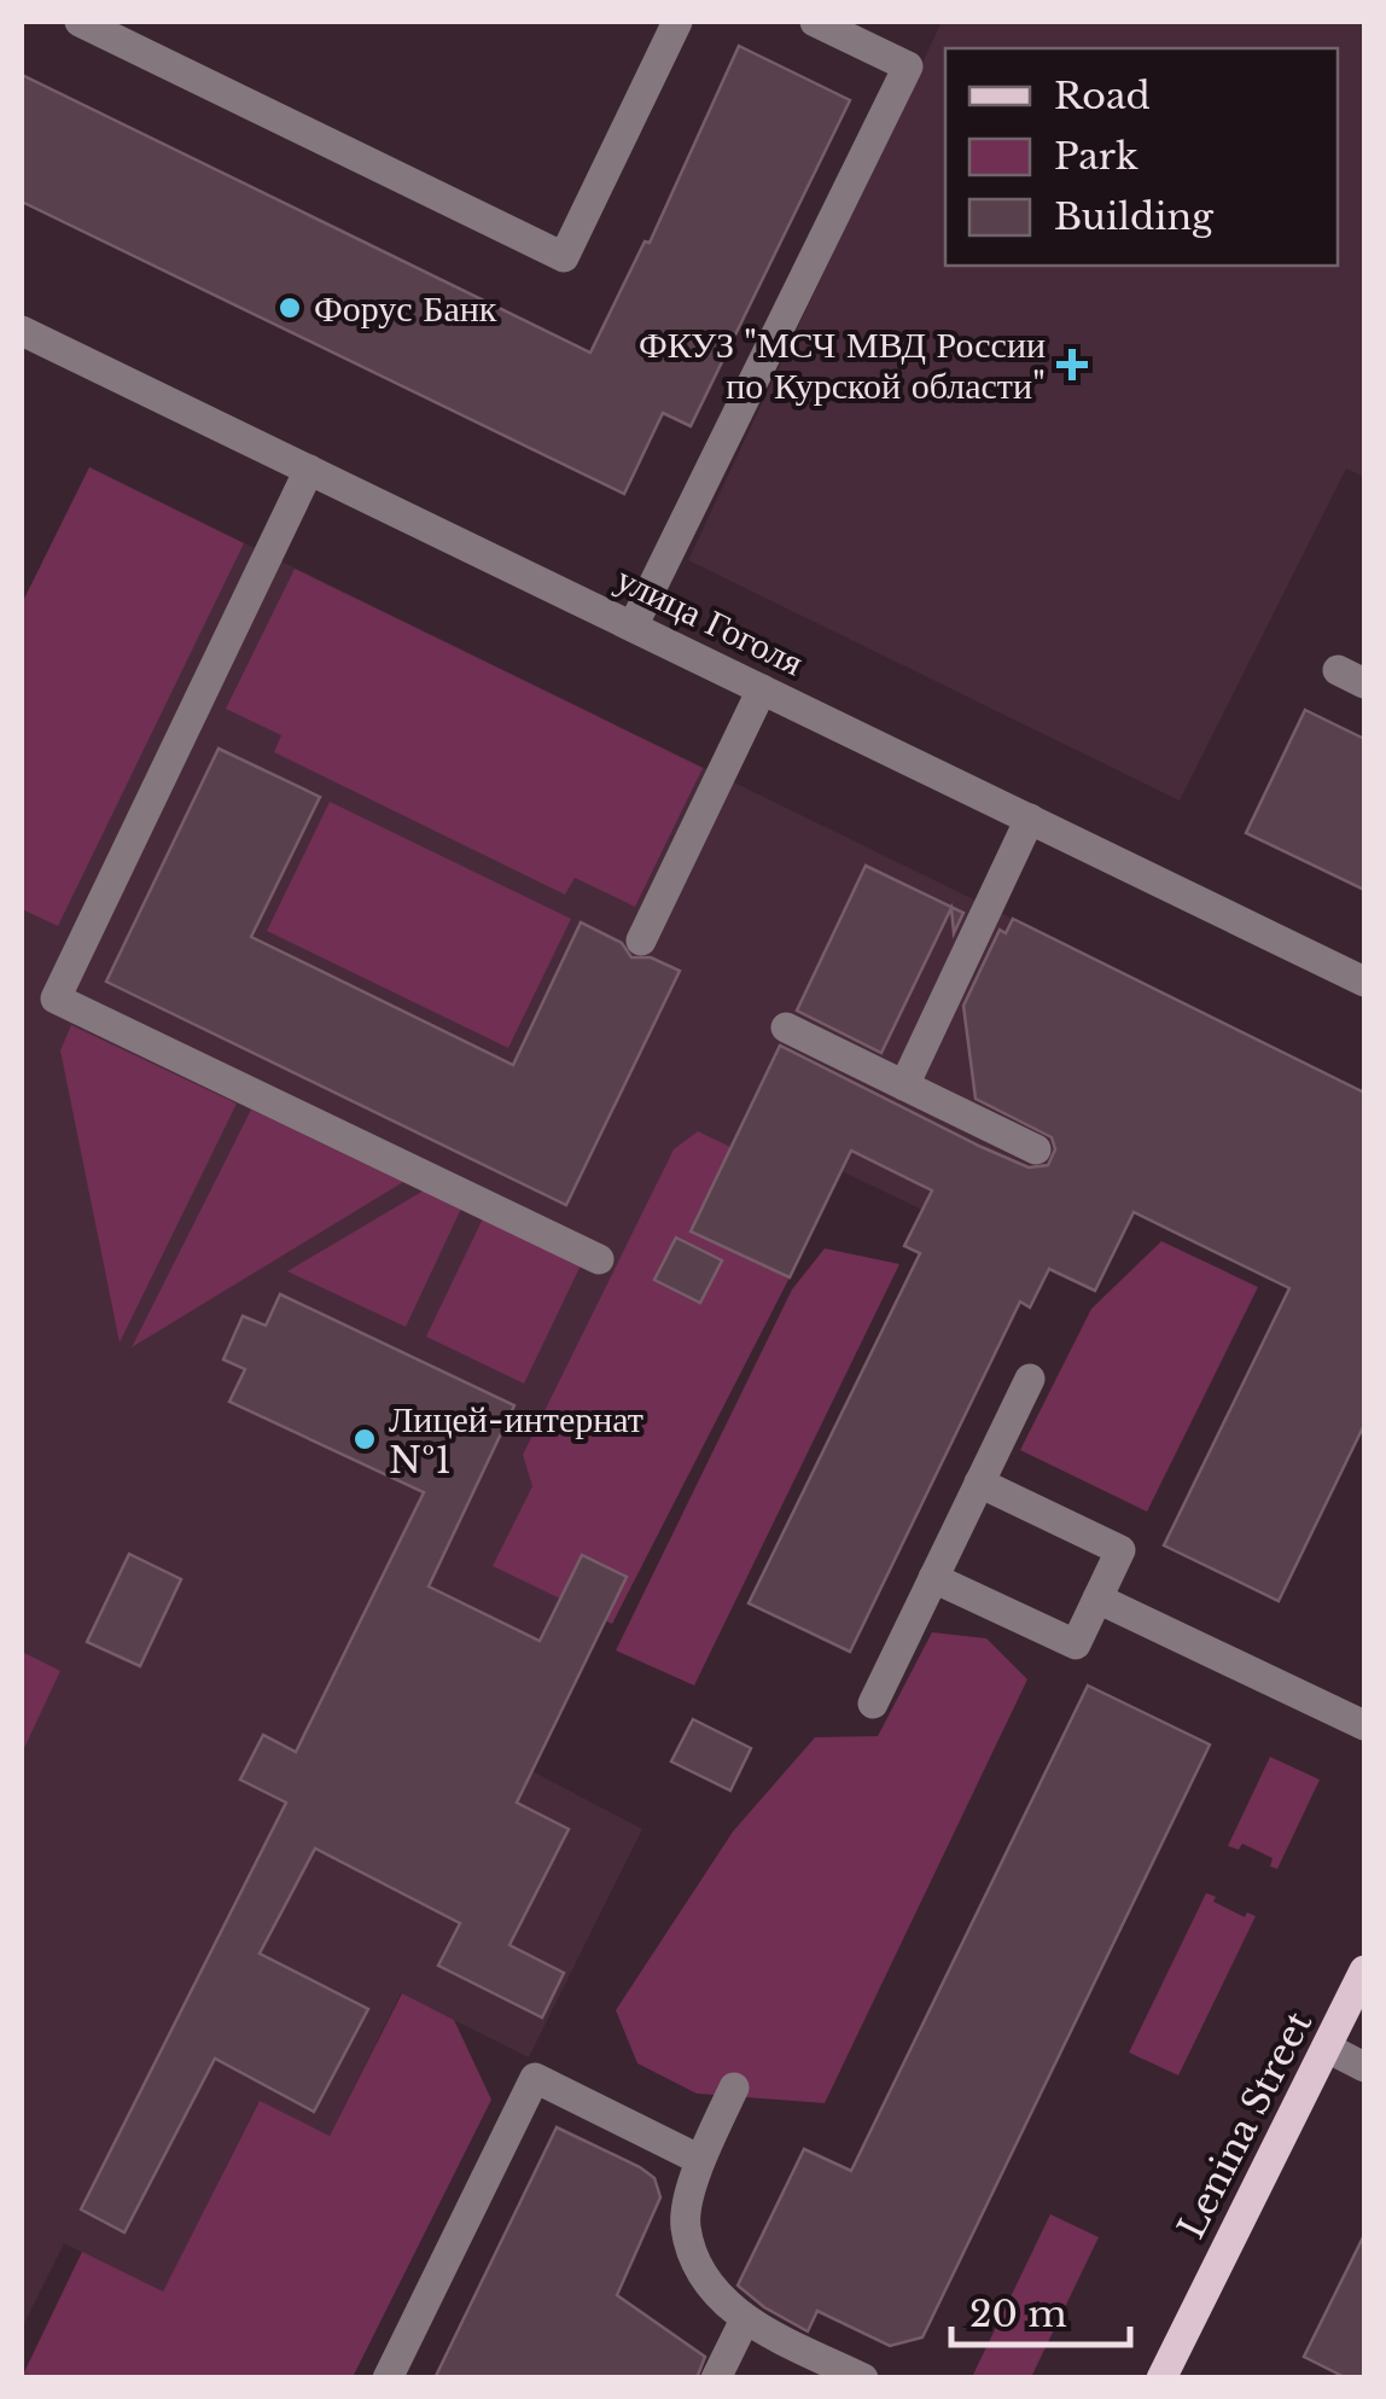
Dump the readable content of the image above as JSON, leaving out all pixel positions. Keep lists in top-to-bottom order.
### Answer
{
  "streets": {
    "main road": ["Lenina Street"],
    "street": ["улица Гоголя"]
  },
  "places": {
    "other": ["Форус Банк", "Лицей-интернат №1"],
    "health": ["ФКУЗ \"МСЧ МВД России по Курской области\""]
  },
  "legend": ["Road", "Park", "Building"],
  "scale_bar": "20 m"
}
